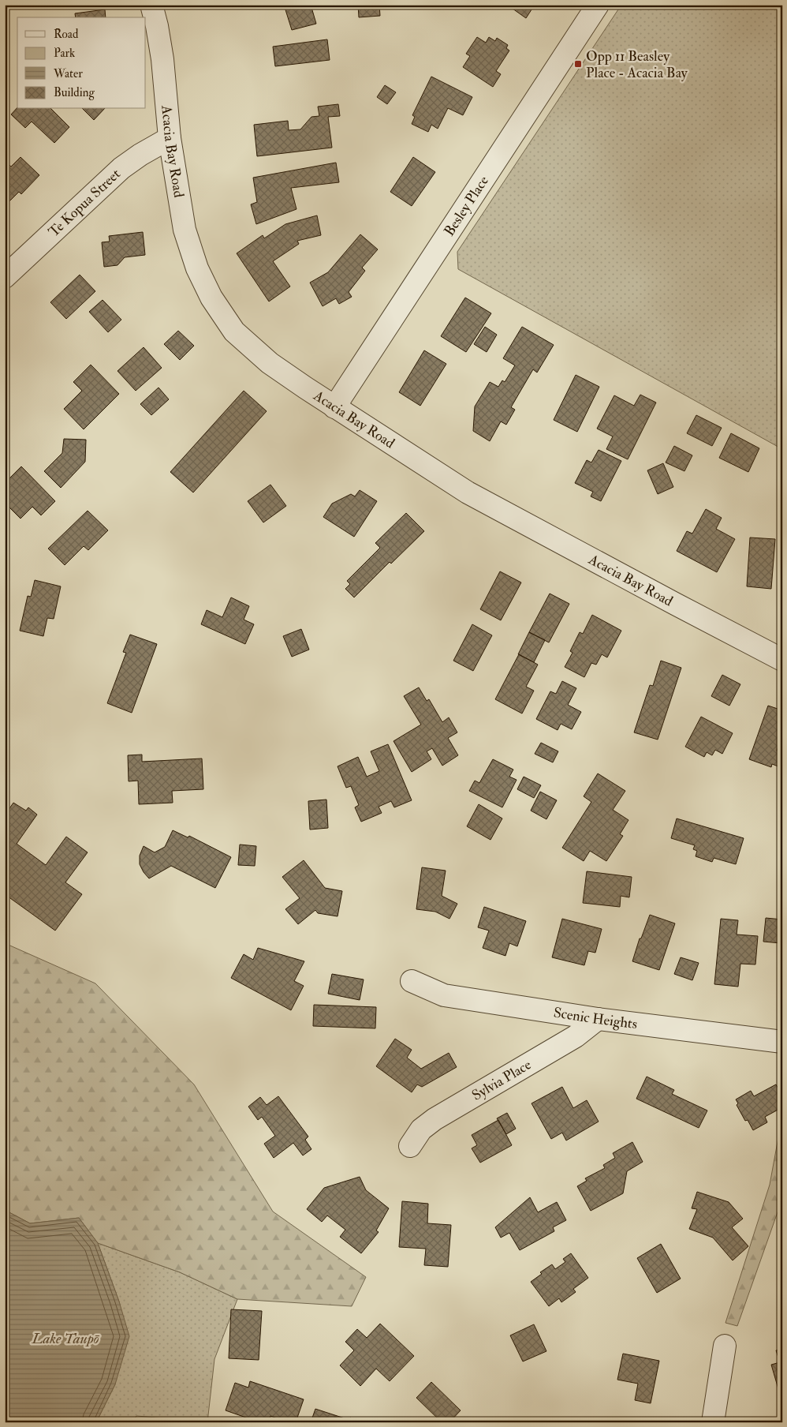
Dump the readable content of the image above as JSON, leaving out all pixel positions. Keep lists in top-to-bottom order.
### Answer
{
  "streets": {
    "street": [
      "Acacia Bay Road",
      "Te Kopua Street",
      "Besley Place",
      "Scenic Heights",
      "Sylvia Place"
    ]
  },
  "crossings": [
    ["Acacia Bay Road", "Te Kopua Street"],
    ["Acacia Bay Road", "Besley Place"],
    ["Scenic Heights", "Sylvia Place"]
  ],
  "water": ["Lake Taupō"],
  "places": {
    "transit": ["Opp 11 Beasley Place - Acacia Bay"]
  },
  "legend": [
    "Road",
    "Park",
    "Water",
    "Building"
  ]
}
